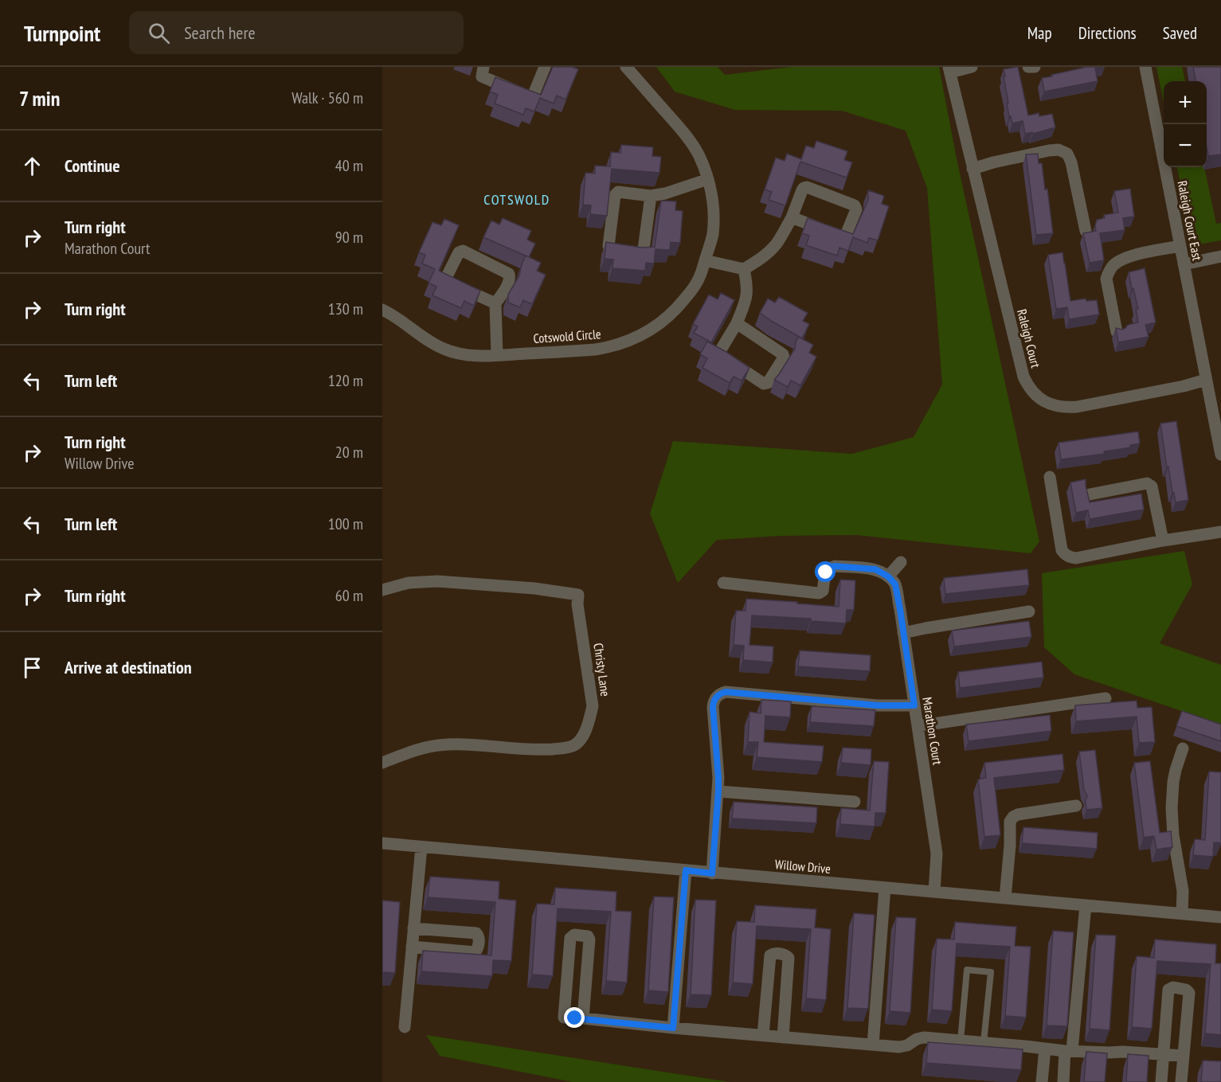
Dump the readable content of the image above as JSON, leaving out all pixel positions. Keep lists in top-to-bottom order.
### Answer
{
  "streets": {
    "street": [
      "Raleigh Court East",
      "Cotswold Circle",
      "Raleigh Court",
      "Christy Lane",
      "Marathon Court",
      "Willow Drive"
    ]
  },
  "crossings": [
    ["Raleigh Court East", "Raleigh Court"],
    ["Marathon Court", "Willow Drive"]
  ],
  "districts": ["COTSWOLD"],
  "page": {
    "header": "Turnpoint",
    "search": "Search here",
    "nav": ["Map", "Directions", "Saved"],
    "heading": ["7 min", "Walk · 560 m"],
    "map_buttons": ["+", "−"],
    "list": [
      ["Continue", "40 m"],
      ["Turn right", "Marathon Court", "90 m"],
      ["Turn right", "130 m"],
      ["Turn left", "120 m"],
      ["Turn right", "Willow Drive", "20 m"],
      ["Turn left", "100 m"],
      ["Turn right", "60 m"],
      "Arrive at destination"
    ]
  }
}
